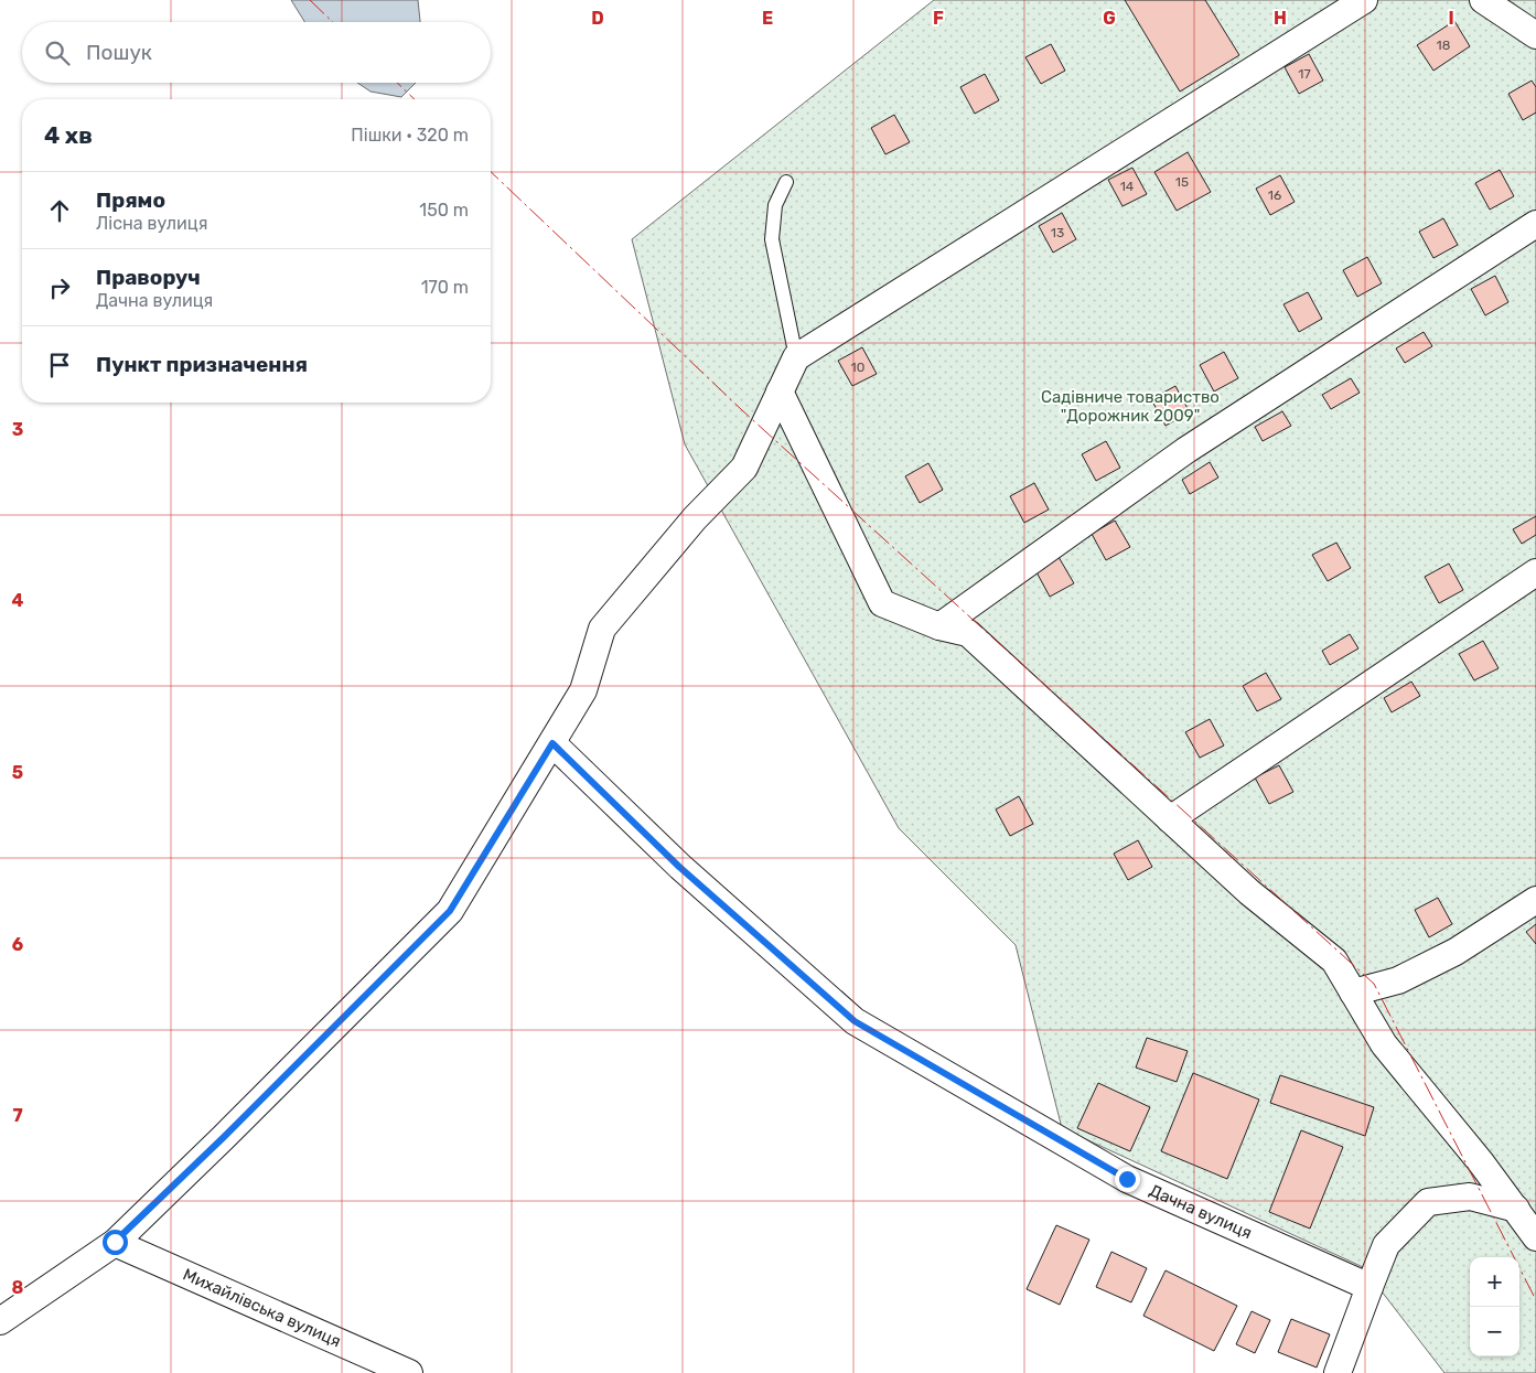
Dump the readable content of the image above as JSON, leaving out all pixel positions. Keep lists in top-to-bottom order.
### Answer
{
  "streets": {
    "street": ["Дачна вулиця", "Михайлівська вулиця"]
  },
  "parks": ["Садівниче товариство \"Дорожник 2009\""],
  "house_numbers": [
    "18",
    "17",
    "15",
    "14",
    "16",
    "13",
    "10"
  ],
  "page": {
    "search": "Пошук",
    "heading": ["4 хв", "Пішки · 320 m"],
    "list": [
      ["Прямо", "Лісна вулиця", "150 m"],
      ["Праворуч", "Дачна вулиця", "170 m"],
      "Пункт призначення"
    ],
    "map_buttons": ["+", "−"]
  },
  "grid": {
    "columns": [
      "D",
      "E",
      "F",
      "G",
      "H",
      "I"
    ],
    "rows": [
      "3",
      "4",
      "5",
      "6",
      "7",
      "8"
    ]
  }
}
